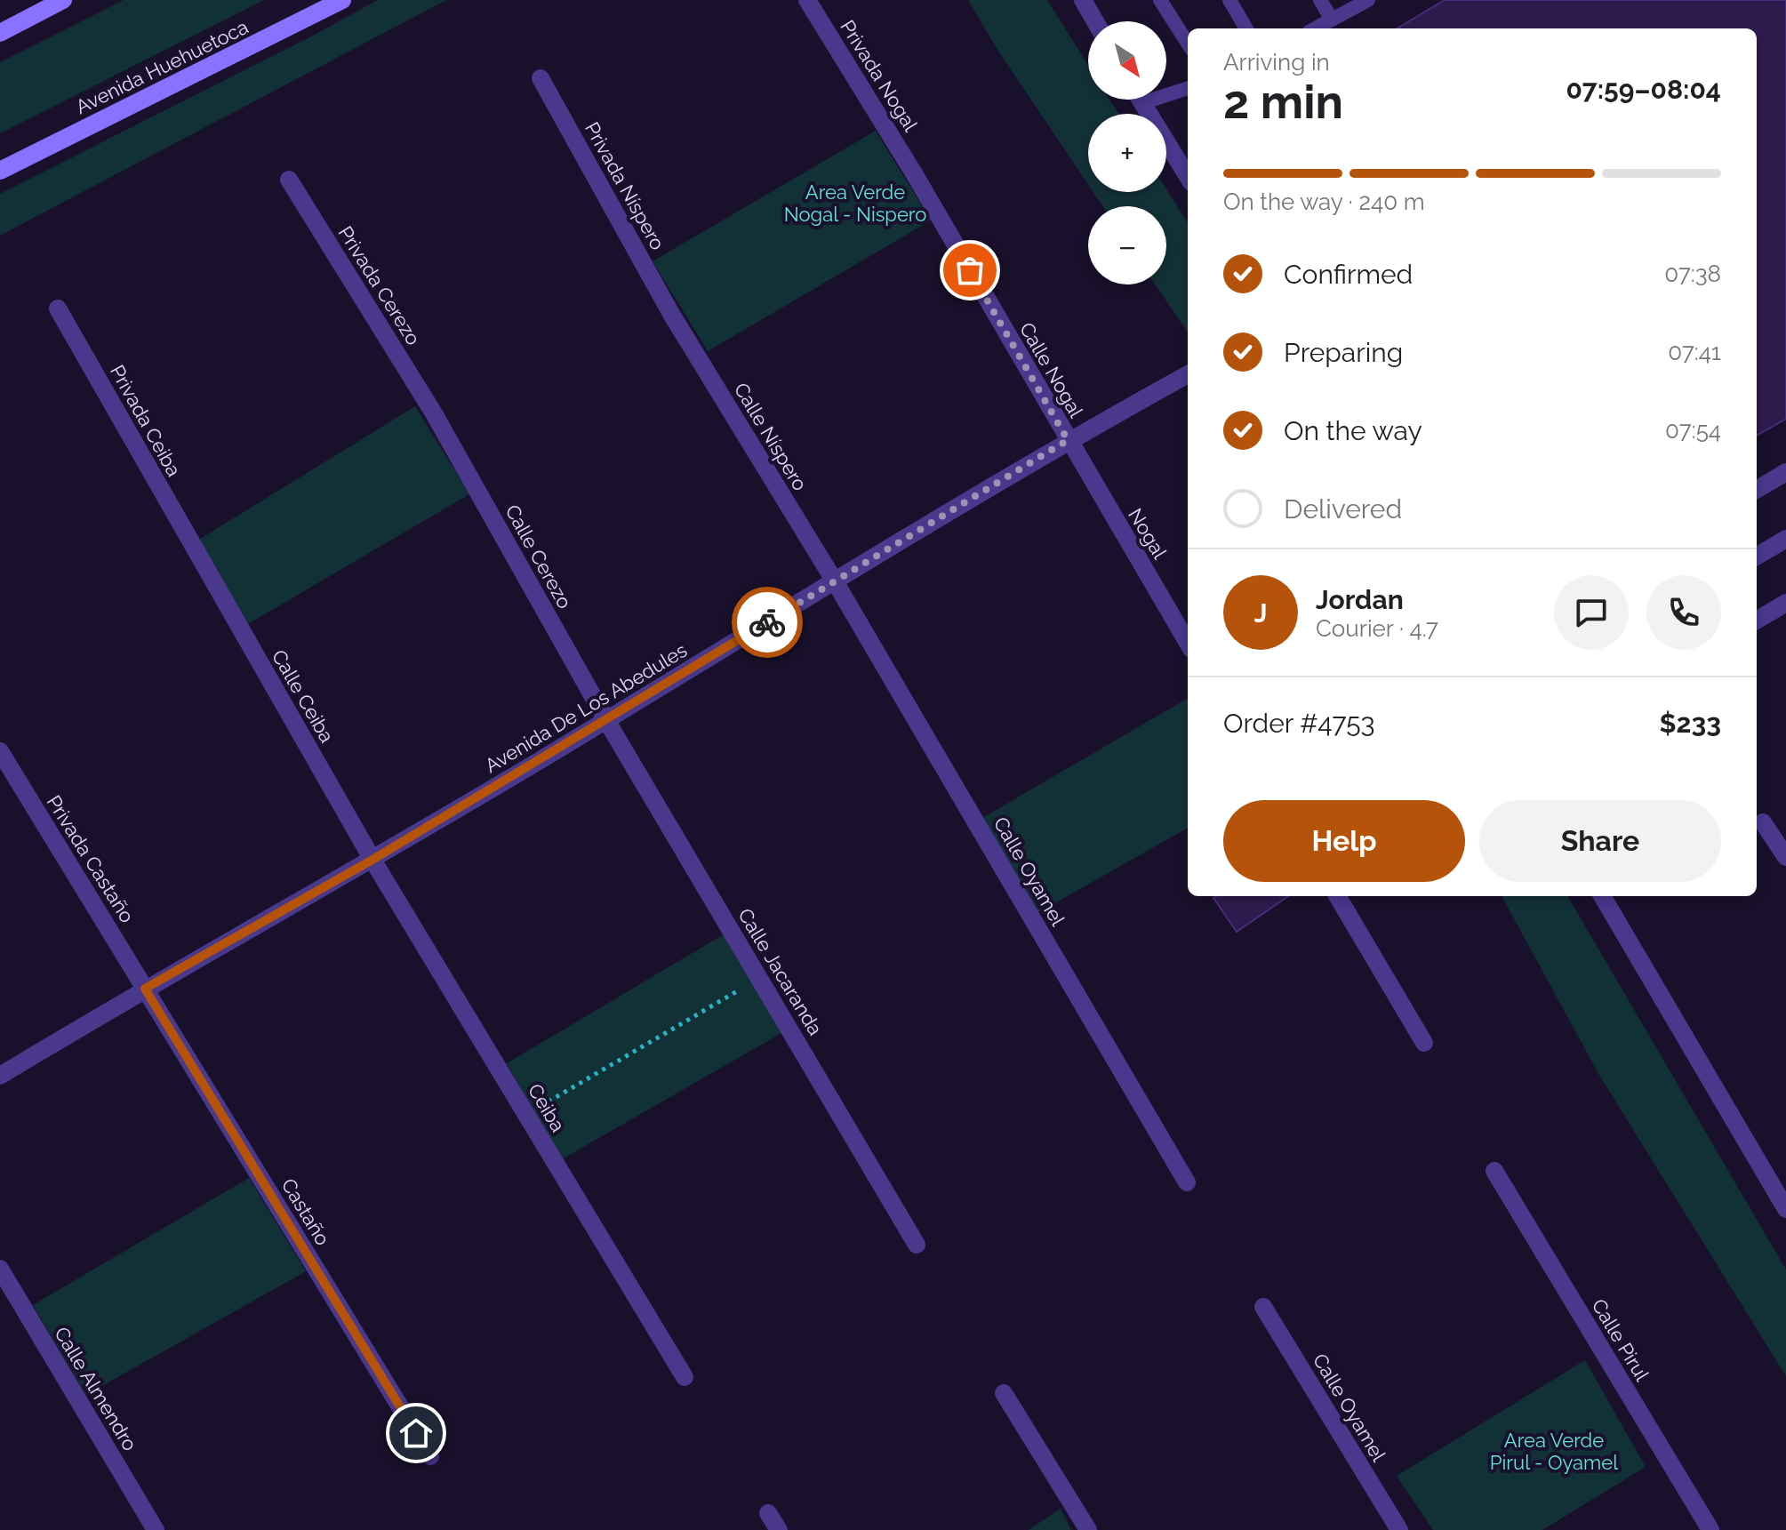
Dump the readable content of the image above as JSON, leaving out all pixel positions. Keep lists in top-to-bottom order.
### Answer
{
  "streets": {
    "main road": ["Avenida Huehuetoca"],
    "street": [
      "Privada Nogal",
      "Privada Níspero",
      "Privada Cerezo",
      "Calle Nogal",
      "Privada Ceiba",
      "Calle Níspero",
      "Nogal",
      "Calle Cerezo",
      "Calle Ceiba",
      "Avenida De Los Abedules",
      "Privada Castaño",
      "Calle Oyamel",
      "Calle Jacaranda",
      "Ceiba",
      "Castaño",
      "Calle Pirul",
      "Calle Almendro"
    ]
  },
  "crossings": [
    ["Privada Nogal", "Calle Nogal"],
    ["Privada Níspero", "Calle Níspero"],
    ["Privada Cerezo", "Calle Cerezo"],
    ["Calle Nogal", "Nogal"],
    ["Calle Nogal", "Avenida De Los Abedules"],
    ["Privada Ceiba", "Calle Ceiba"],
    ["Calle Níspero", "Avenida De Los Abedules"],
    ["Calle Níspero", "Calle Oyamel"],
    ["Nogal", "Avenida De Los Abedules"],
    ["Calle Cerezo", "Avenida De Los Abedules"],
    ["Calle Cerezo", "Calle Jacaranda"],
    ["Calle Ceiba", "Avenida De Los Abedules"],
    ["Calle Ceiba", "Ceiba"],
    ["Avenida De Los Abedules", "Privada Castaño"],
    ["Avenida De Los Abedules", "Calle Oyamel"],
    ["Avenida De Los Abedules", "Calle Jacaranda"],
    ["Avenida De Los Abedules", "Ceiba"],
    ["Avenida De Los Abedules", "Castaño"],
    ["Privada Castaño", "Castaño"]
  ],
  "parks": ["Area Verde Nogal - Nispero", "Area Verde Pirul - Oyamel"],
  "north": "bottom right",
  "page": {
    "map_buttons": ["+", "−"],
    "heading": ["2 min", "Arriving in", "07:59–08:04"],
    "panel": [
      "Jordan",
      "Courier · 4.7",
      "Order #4753",
      "$233"
    ],
    "bar": "On the way · 240 m",
    "list": [
      ["Confirmed", "07:38"],
      ["Preparing", "07:41"],
      ["On the way", "07:54"],
      "Delivered"
    ],
    "round": "J",
    "buttons": ["Help", "Share"]
  }
}
